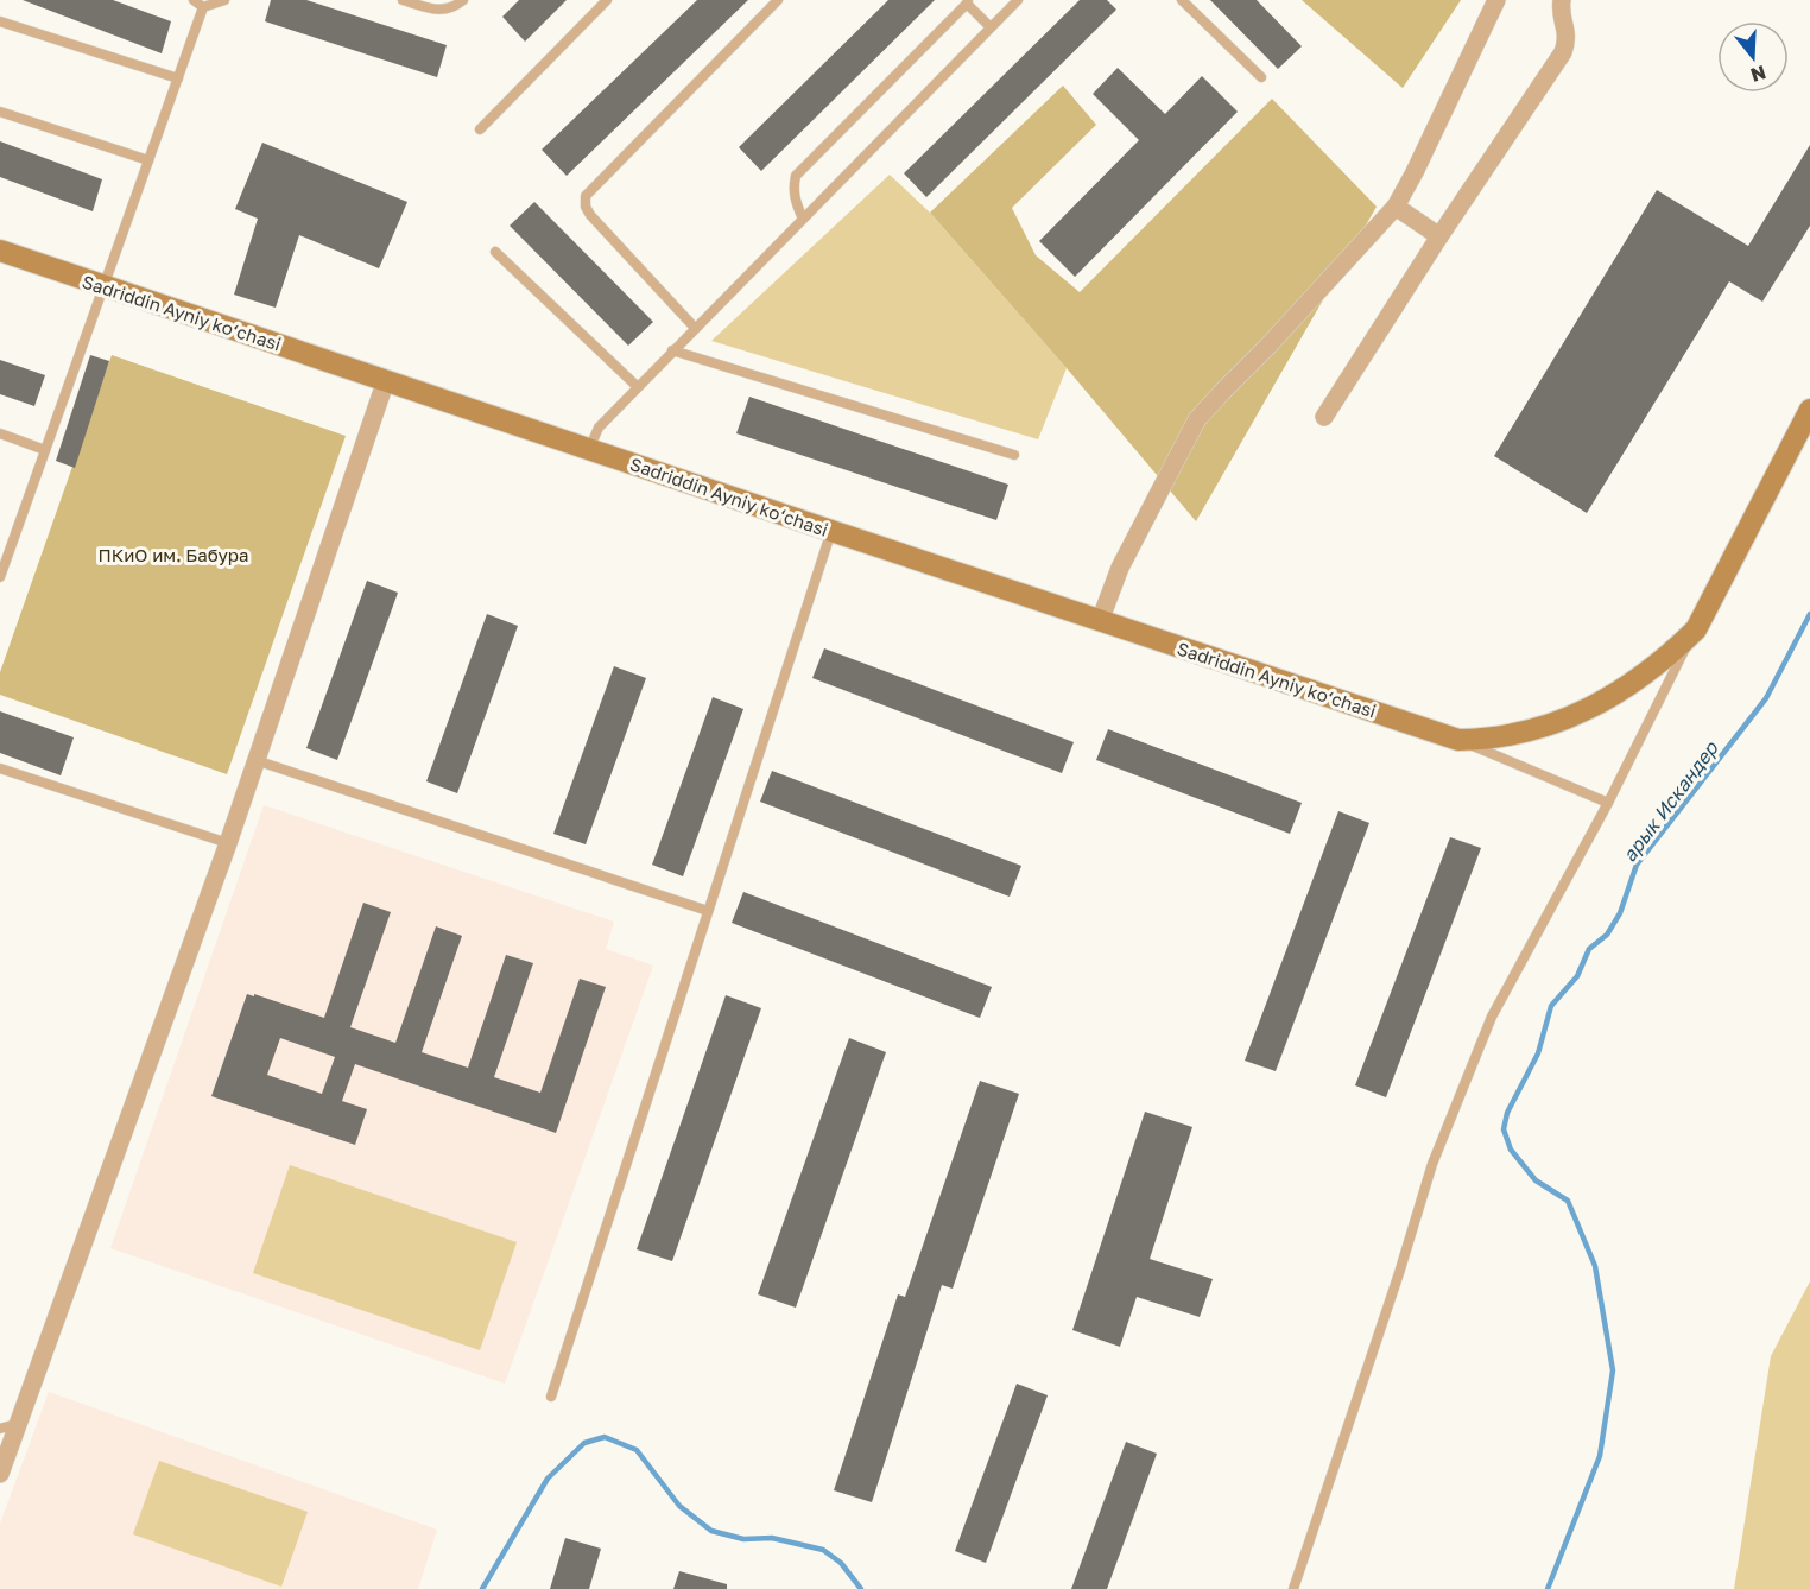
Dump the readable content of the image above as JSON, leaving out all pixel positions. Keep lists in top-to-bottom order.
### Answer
{
  "streets": {
    "street": ["Sadriddin Ayniy ko‘chasi"]
  },
  "water": ["арык Искандер"],
  "parks": ["ПКиО им. Бабура"],
  "north": "bottom"
}
